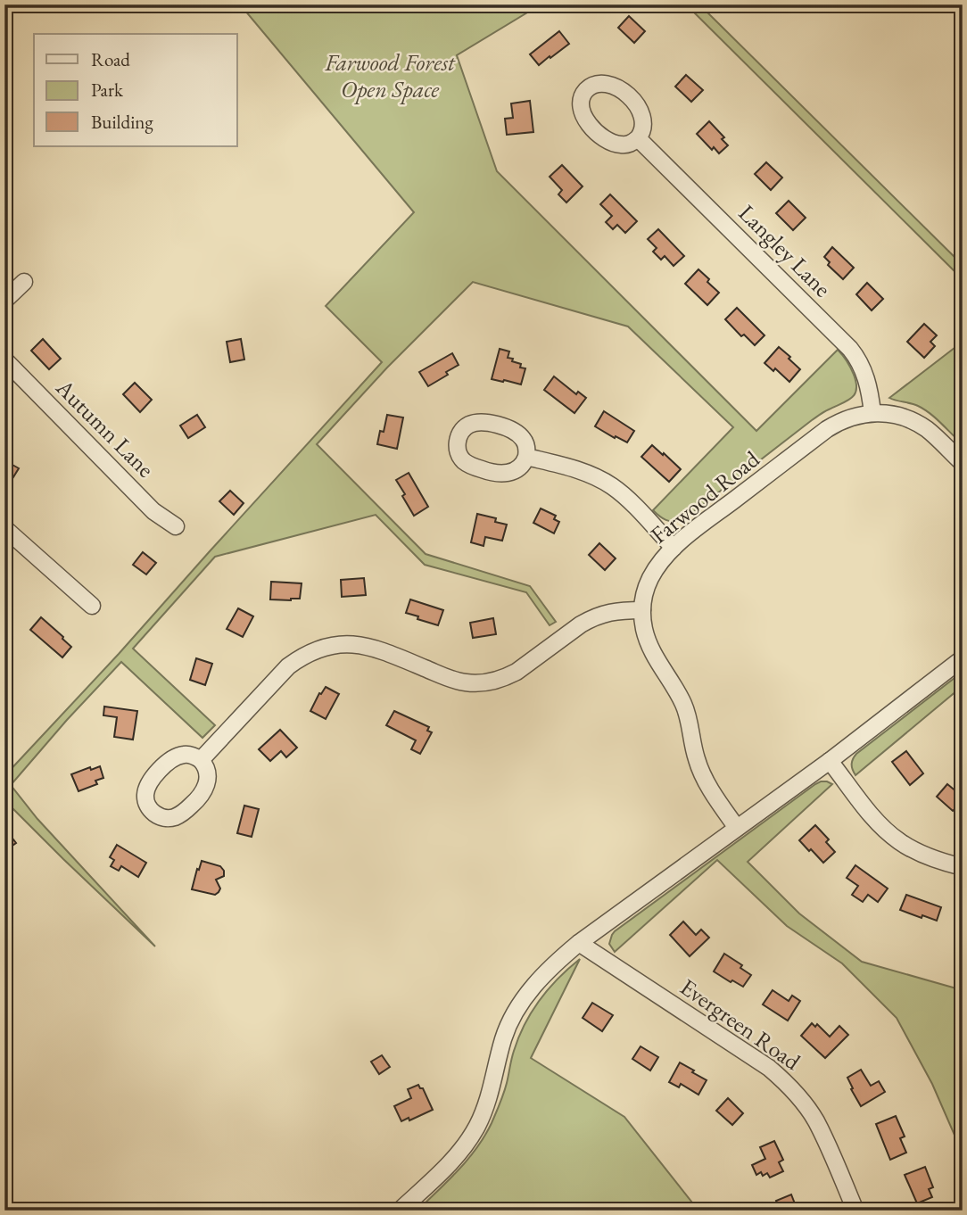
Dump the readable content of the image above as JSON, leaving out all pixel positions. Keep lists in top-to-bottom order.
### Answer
{
  "streets": {
    "street": [
      "Langley Lane",
      "Autumn Lane",
      "Farwood Road",
      "Evergreen Road"
    ]
  },
  "crossings": [
    ["Langley Lane", "Farwood Road"]
  ],
  "parks": ["Farwood Forest Open Space"],
  "legend": ["Road", "Park", "Building"]
}
